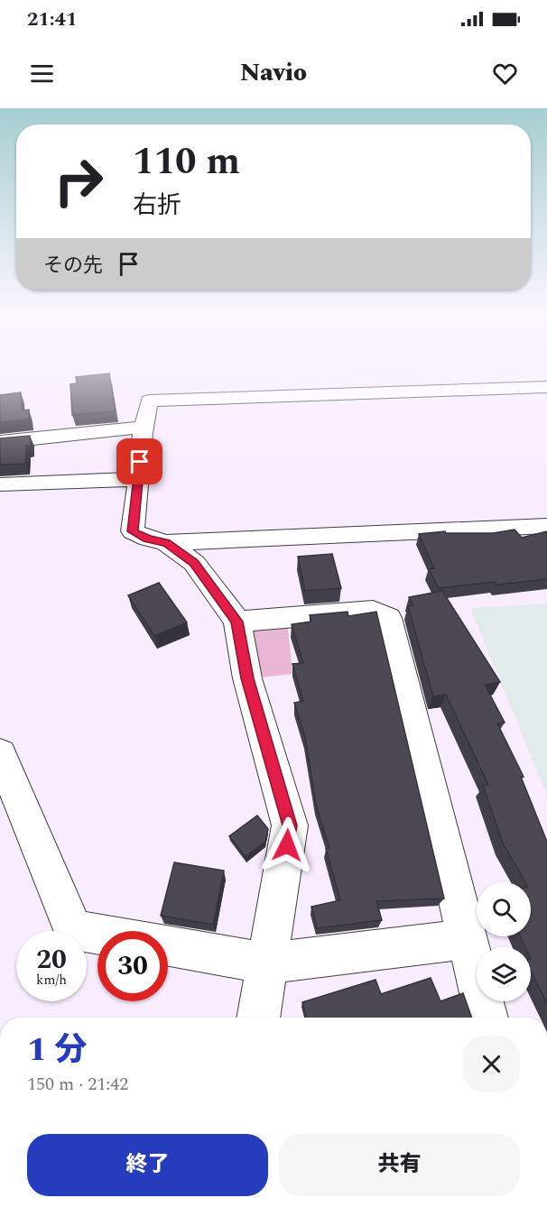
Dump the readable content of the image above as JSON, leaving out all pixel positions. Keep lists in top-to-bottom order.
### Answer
{
  "page": {
    "status": "21:41",
    "header": "Navio",
    "turn": ["110 m", "右折"],
    "then": "その先",
    "speed": "20 km/h",
    "limit": "30",
    "heading": ["1 分", "150 m · 21:42"],
    "buttons": ["終了", "共有"]
  }
}
